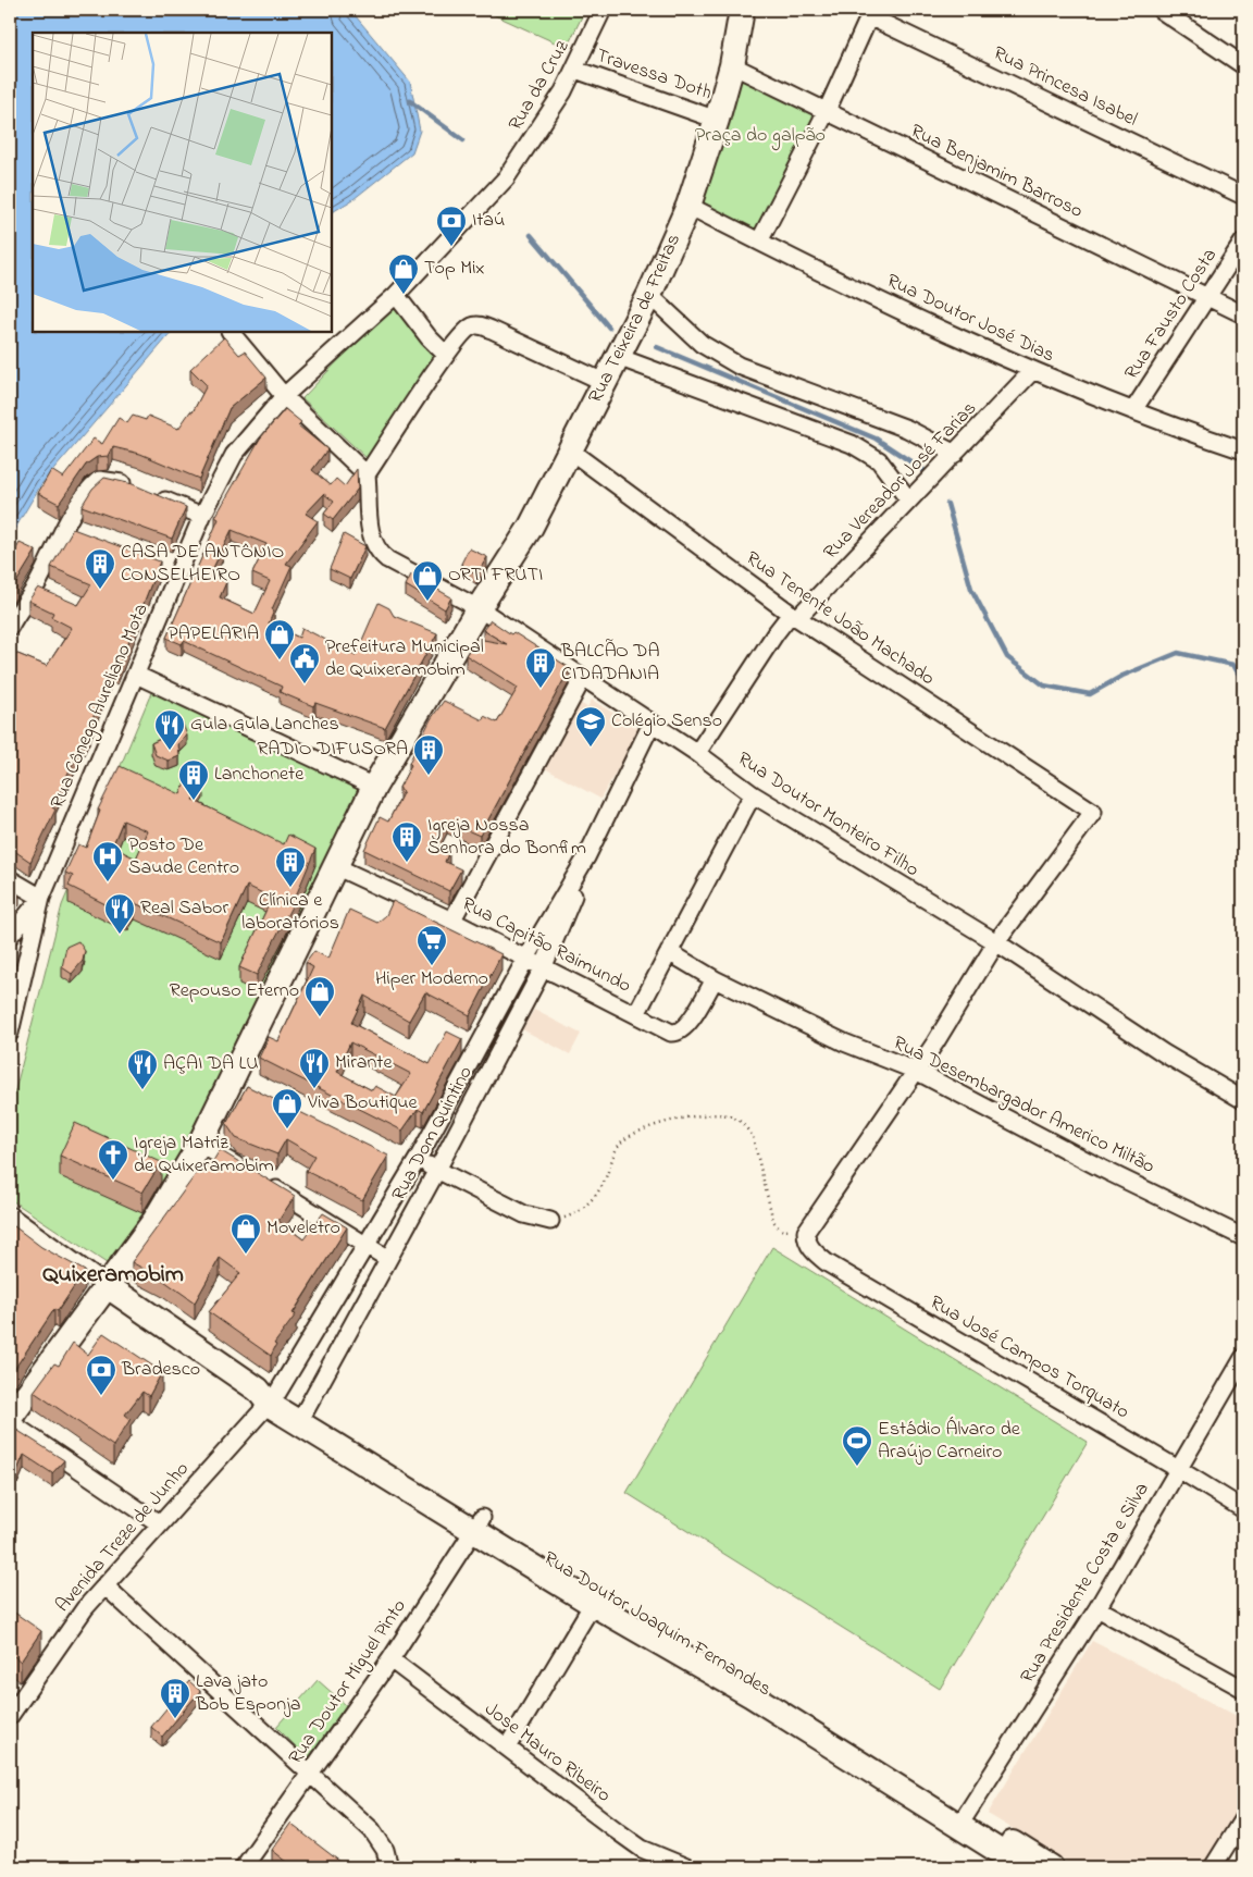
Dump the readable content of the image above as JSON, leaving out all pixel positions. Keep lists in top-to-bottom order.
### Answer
{
  "streets": {
    "street": [
      "Travessa Doth",
      "Rua da Cruz",
      "Rua Princesa Isabel",
      "Rua Benjamim Barroso",
      "Rua Fausto Costa",
      "Rua Teixeira de Freitas",
      "Rua Doutor José Dias",
      "Rua Vereador José Farias",
      "Rua Tenente João Machado",
      "Rua Cônego Aureliano Mota",
      "Rua Doutor Monteiro Filho",
      "Rua Capitão Raimundo",
      "Rua Desembargador Americo Miltão",
      "Rua Dom Quintino",
      "Rua José Campos Torquato",
      "Avenida Treze de Junho",
      "Rua Presidente Costa e Silva",
      "Rua Doutor Joaquim Fernandes",
      "Rua Doutor Miguel Pinto",
      "Jose Mauro Ribeiro"
    ]
  },
  "crossings": [
    ["Travessa Doth", "Rua da Cruz"],
    ["Travessa Doth", "Rua Teixeira de Freitas"],
    ["Rua da Cruz", "Rua Cônego Aureliano Mota"],
    ["Rua Benjamim Barroso", "Rua Fausto Costa"],
    ["Rua Benjamim Barroso", "Rua Teixeira de Freitas"],
    ["Rua Fausto Costa", "Rua Doutor José Dias"],
    ["Rua Teixeira de Freitas", "Rua Doutor José Dias"],
    ["Rua Teixeira de Freitas", "Rua Tenente João Machado"],
    ["Rua Teixeira de Freitas", "Rua Doutor Monteiro Filho"],
    ["Rua Teixeira de Freitas", "Rua Capitão Raimundo"],
    ["Rua Teixeira de Freitas", "Rua Doutor Joaquim Fernandes"],
    ["Rua Doutor José Dias", "Rua Vereador José Farias"],
    ["Rua Vereador José Farias", "Rua Tenente João Machado"],
    ["Rua Vereador José Farias", "Rua Doutor Monteiro Filho"],
    ["Rua Tenente João Machado", "Rua Doutor Monteiro Filho"],
    ["Rua Doutor Monteiro Filho", "Rua Dom Quintino"],
    ["Rua Capitão Raimundo", "Rua Desembargador Americo Miltão"],
    ["Rua Capitão Raimundo", "Rua Dom Quintino"],
    ["Rua Dom Quintino", "Avenida Treze de Junho"],
    ["Rua Dom Quintino", "Rua Doutor Joaquim Fernandes"],
    ["Rua José Campos Torquato", "Rua Presidente Costa e Silva"],
    ["Avenida Treze de Junho", "Rua Doutor Joaquim Fernandes"],
    ["Rua Presidente Costa e Silva", "Rua Doutor Joaquim Fernandes"],
    ["Rua Doutor Joaquim Fernandes", "Rua Doutor Miguel Pinto"],
    ["Rua Doutor Miguel Pinto", "Jose Mauro Ribeiro"]
  ],
  "districts": ["Quixeramobim"],
  "parks": ["Praça do galpão"],
  "places": {
    "bank": ["Itaú", "Bradesco"],
    "shop": [
      "Top Mix",
      "ORTI FRUTI",
      "PAPELARIA",
      "Repouso Eterno",
      "Viva Boutique",
      "Moveletro"
    ],
    "building": [
      "CASA DE ANTÔNIO CONSELHEIRO",
      "BALCÃO DA CIDADANIA",
      "RADIO DIFUSORA",
      "Lanchonete",
      "Igreja Nossa Senhora do Bonfim",
      "Clínica e laboratórios",
      "Lava jato Bob Esponja"
    ],
    "public building": ["Prefeitura Municipal de Quixeramobim"],
    "school or university": ["Colégio Senso"],
    "restaurant": [
      "Gula Gula Lanches",
      "Real Sabor",
      "Mirante",
      "AÇAI DA LU"
    ],
    "hospital": ["Posto De Saude Centro"],
    "supermarket": ["Hiper Moderno"],
    "church": ["Igreja Matriz de Quixeramobim"],
    "sports": ["Estádio Álvaro de Araújo Carneiro"]
  }
}
